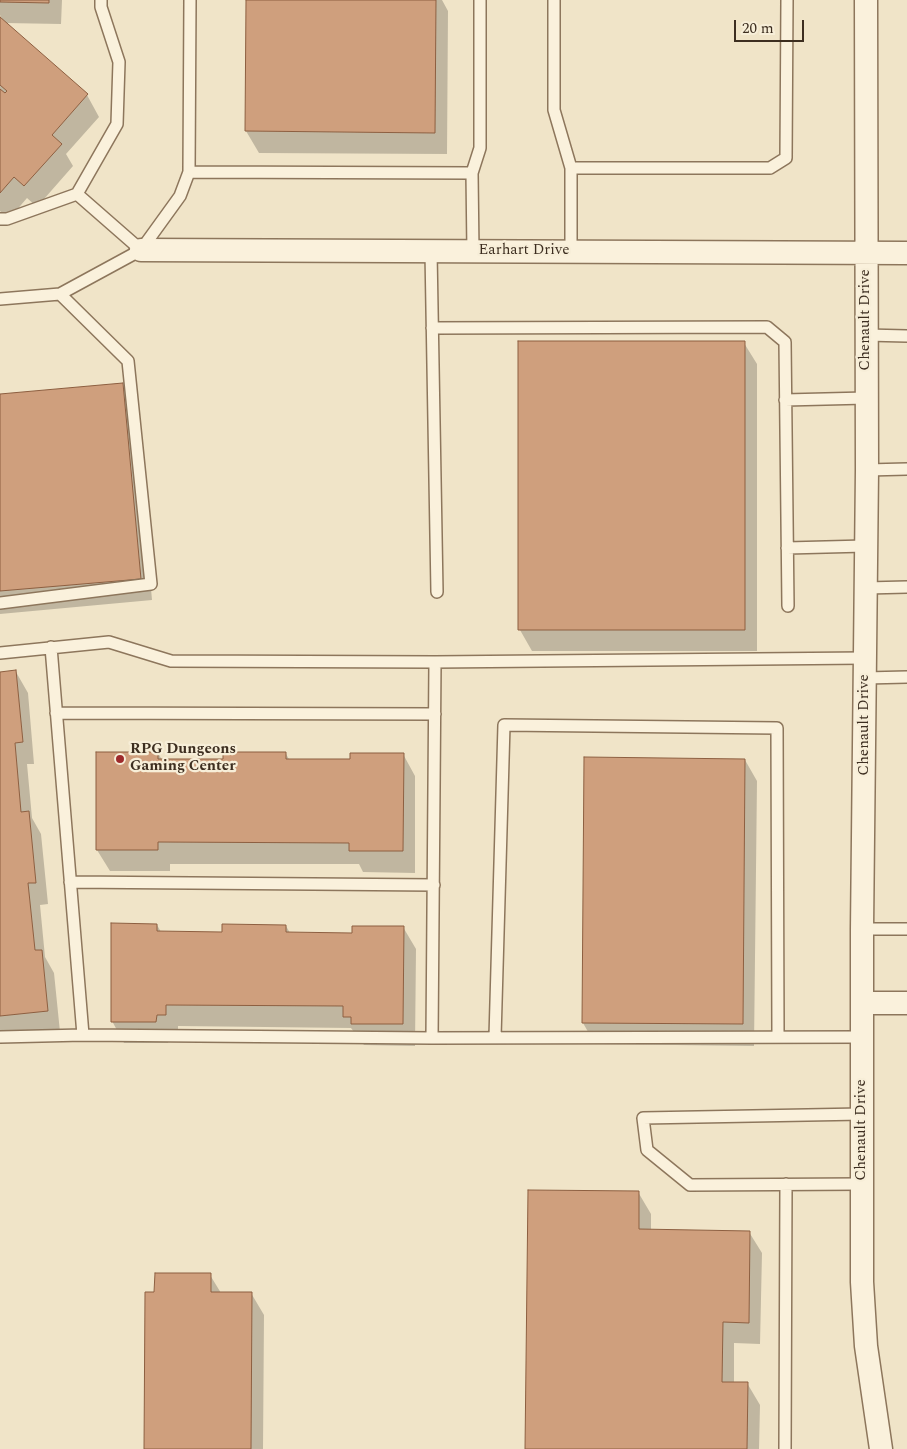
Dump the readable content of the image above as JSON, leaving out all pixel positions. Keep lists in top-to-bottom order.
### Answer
{
  "streets": {
    "street": ["Earhart Drive", "Chenault Drive"]
  },
  "crossings": [
    ["Earhart Drive", "Chenault Drive"]
  ],
  "places": ["RPG Dungeons Gaming Center"],
  "scale_bar": "20 m"
}
